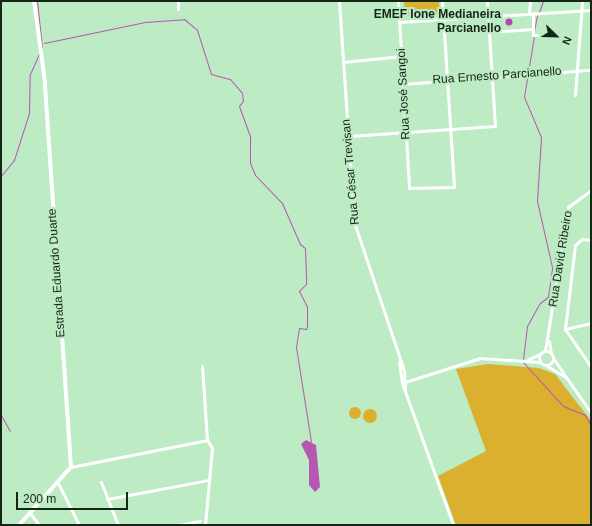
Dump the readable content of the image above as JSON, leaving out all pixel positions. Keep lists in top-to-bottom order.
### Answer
{
  "streets": {
    "street": [
      "Rua Ernesto Parcianello",
      "Rua José Sangoi",
      "Rua César Trevisan",
      "Rua David Ribeiro",
      "Estrada Eduardo Duarte"
    ]
  },
  "crossings": [
    ["Rua Ernesto Parcianello", "Rua José Sangoi"]
  ],
  "places": ["EMEF Ione Medianeira Parcianello"],
  "scale_bar": "200 m",
  "north": "bottom right"
}
